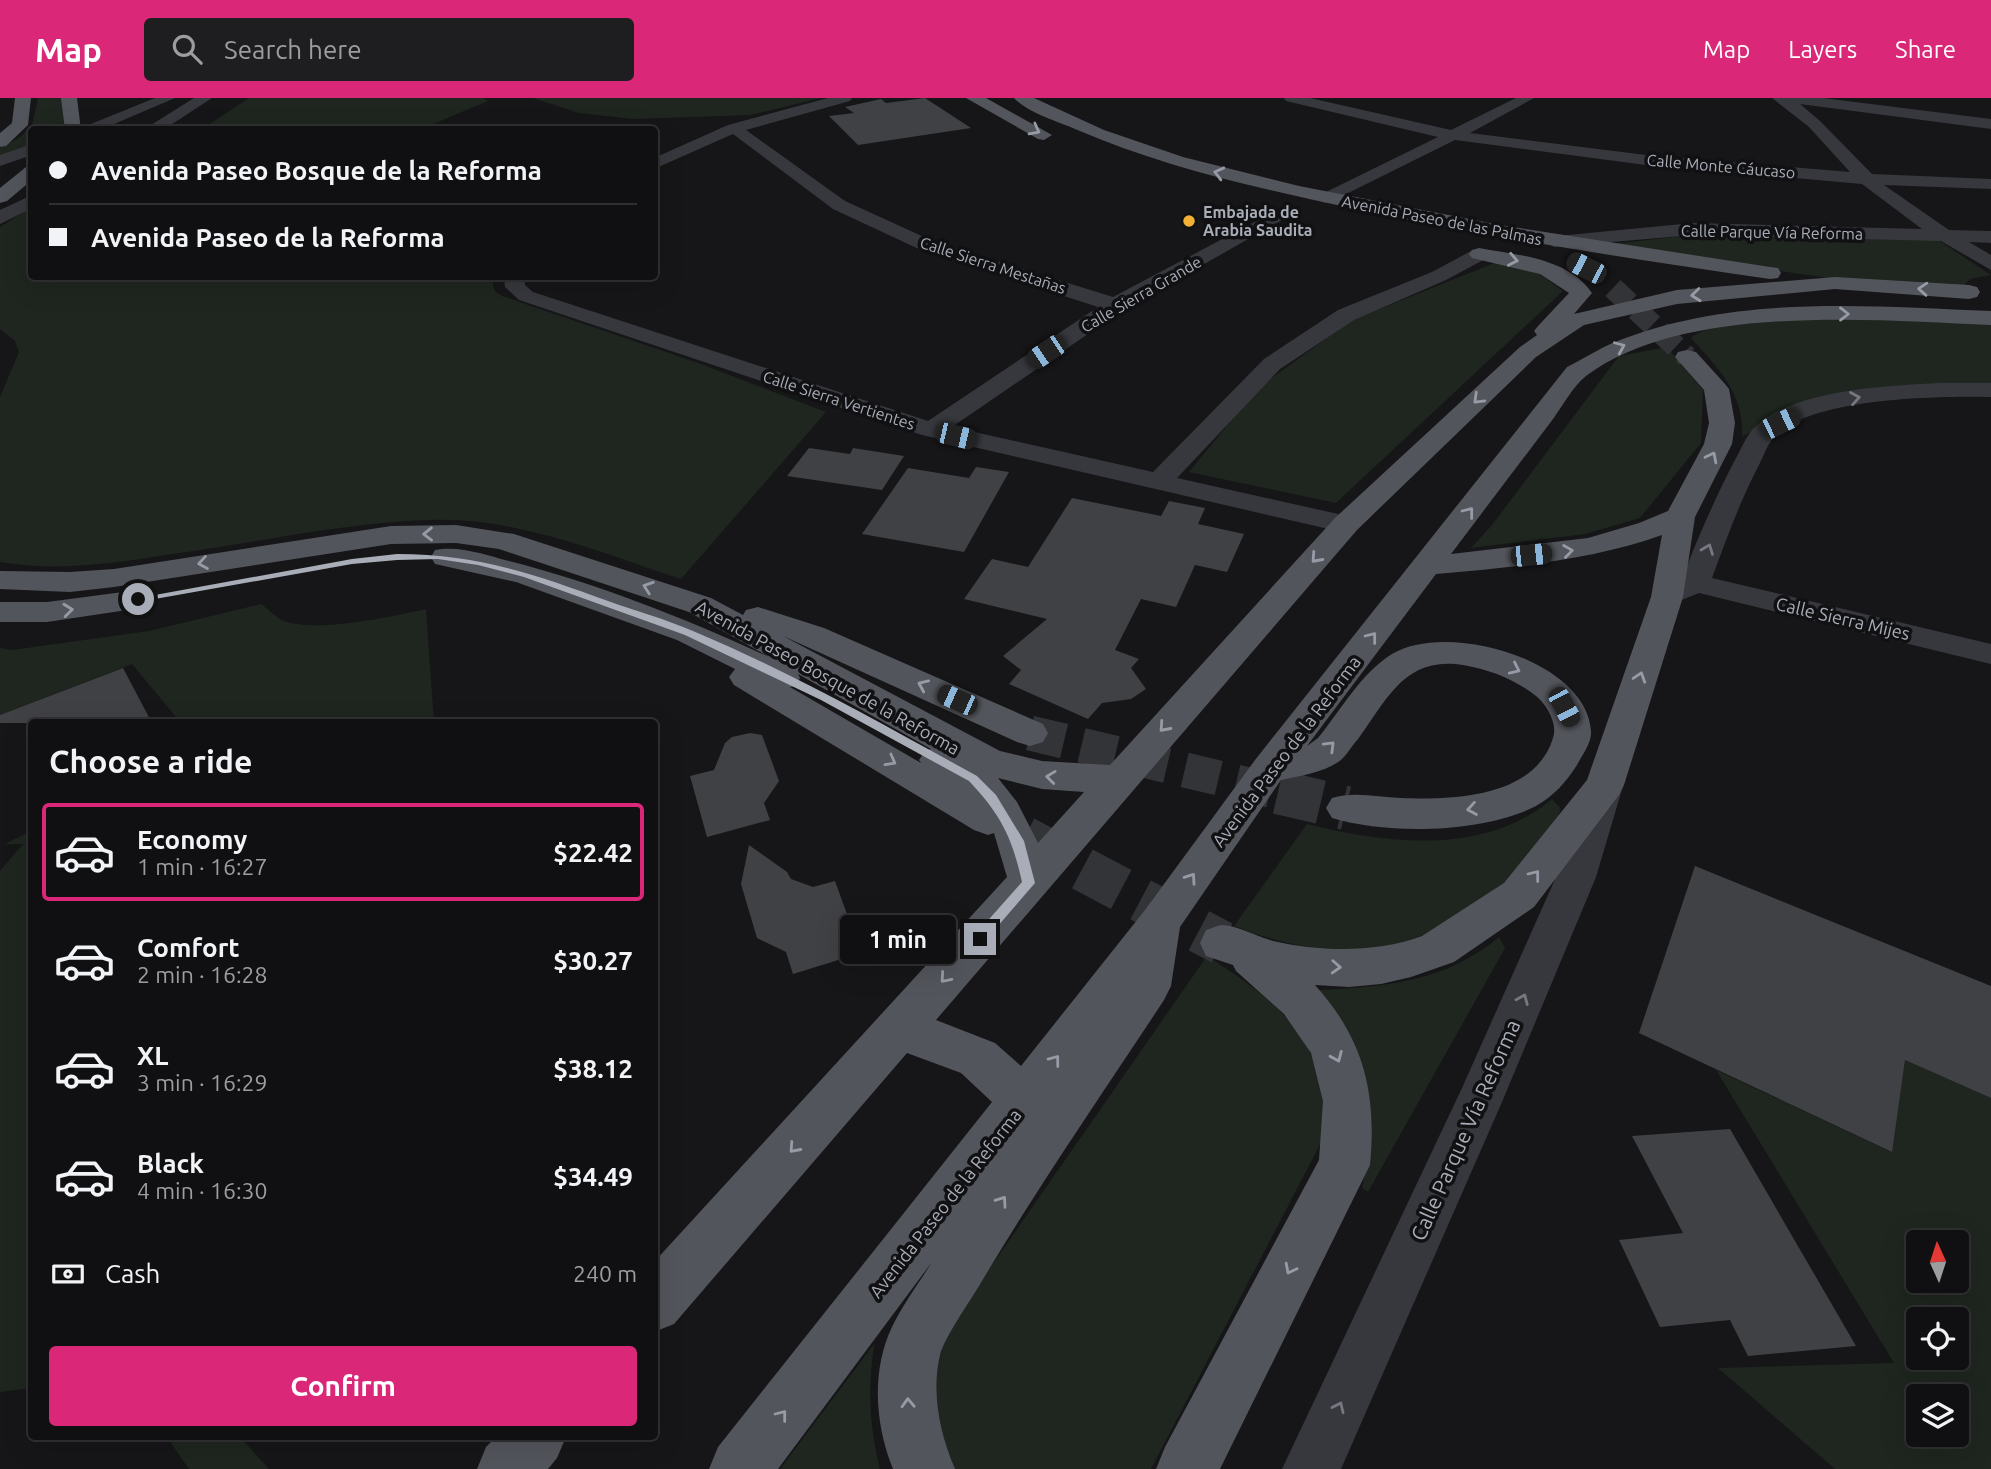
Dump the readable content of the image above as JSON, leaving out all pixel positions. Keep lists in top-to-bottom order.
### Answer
{
  "streets": {
    "main road": ["Avenida Paseo de las Palmas", "Avenida Paseo Bosque de la Reforma", "Avenida Paseo de la Reforma"],
    "street": [
      "Calle Monte Cáucaso",
      "Calle Parque Vía Reforma",
      "Calle Sierra Mestañas",
      "Calle Sierra Grande",
      "Calle Sierra Vertientes",
      "Calle Sierra Mijes"
    ]
  },
  "crossings": [
    ["Avenida Paseo de las Palmas", "Calle Parque Vía Reforma"],
    ["Calle Sierra Mestañas", "Calle Sierra Grande"],
    ["Calle Sierra Grande", "Calle Sierra Vertientes"]
  ],
  "one_way": ["Calle Parque Vía Reforma"],
  "places": ["Embajada de Arabia Saudita"],
  "north": "top",
  "page": {
    "header": "Map",
    "search": "Search here",
    "nav": ["Map", "Layers", "Share"],
    "banner": ["Avenida Paseo Bosque de la Reforma", "Avenida Paseo de la Reforma"],
    "heading": "Choose a ride",
    "list": [
      {
        "name": "Economy",
        "note": "1 min · 16:27",
        "value": "$22.42"
      },
      {
        "name": "Comfort",
        "note": "2 min · 16:28",
        "value": "$30.27"
      },
      {
        "name": "XL",
        "note": "3 min · 16:29",
        "value": "$38.12"
      },
      {
        "name": "Black",
        "note": "4 min · 16:30",
        "value": "$34.49"
      }
    ],
    "bubble": "1 min",
    "pay": ["Cash", "240 m"],
    "buttons": "Confirm"
  }
}
